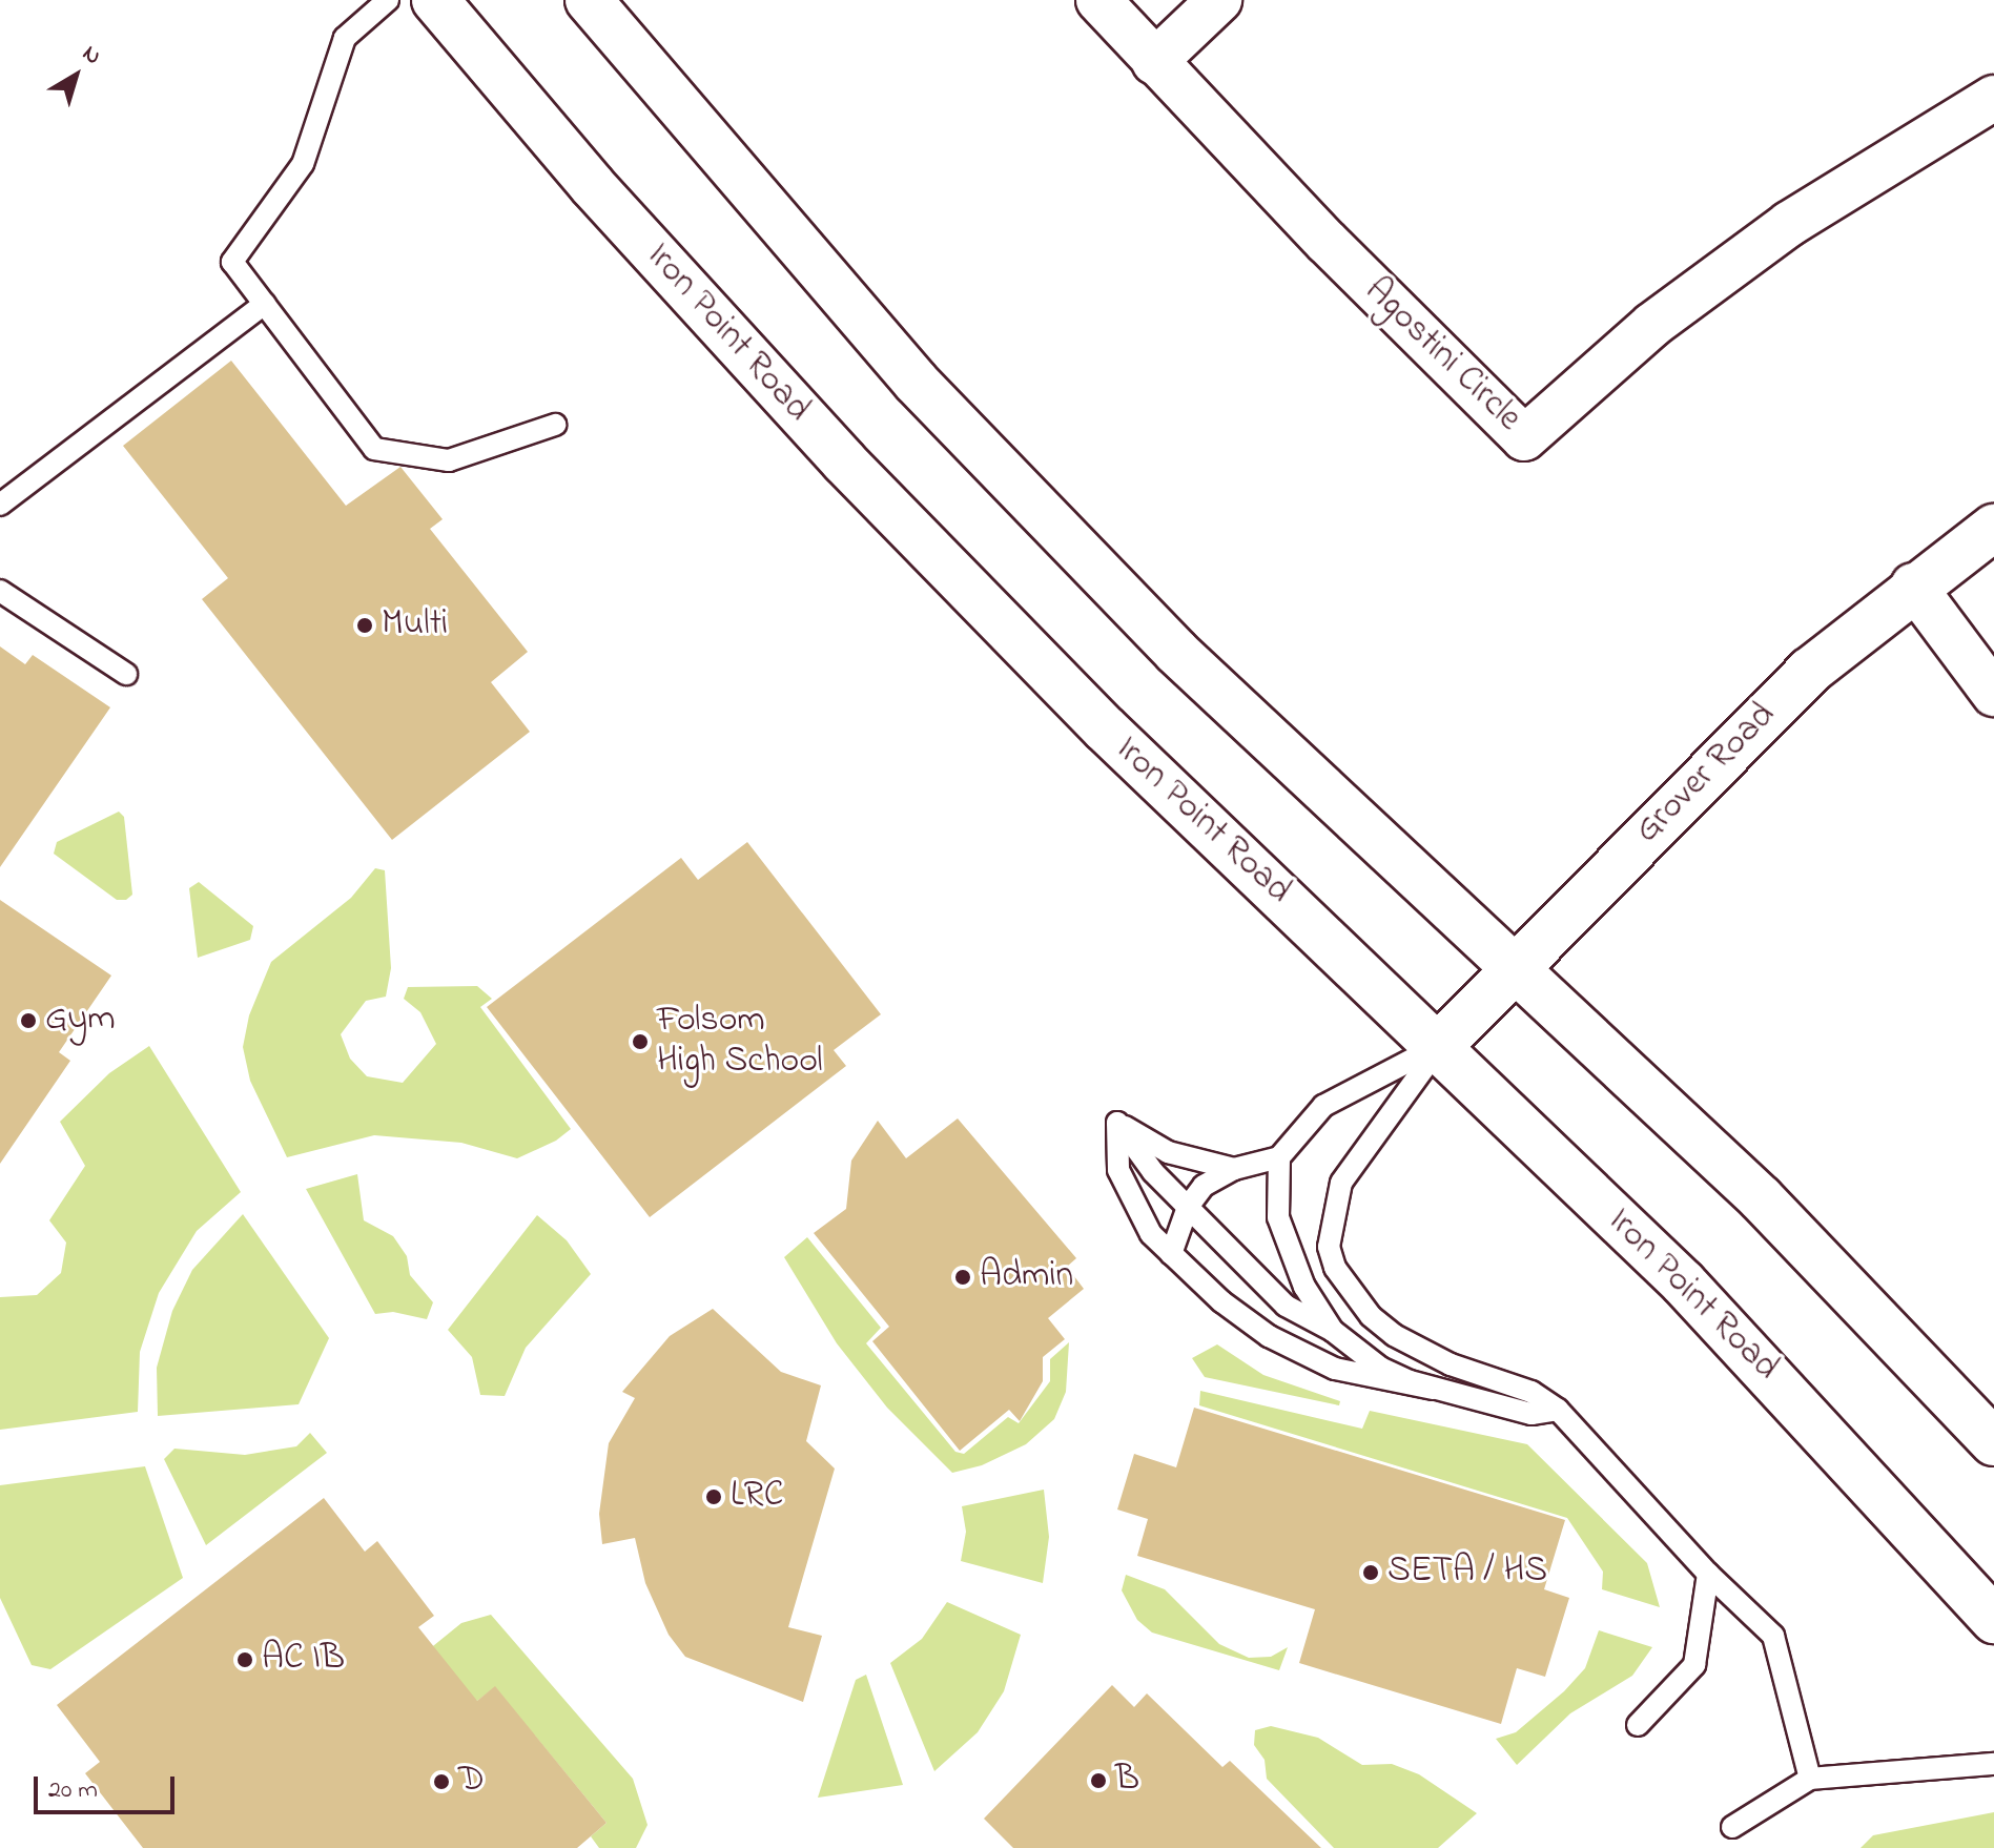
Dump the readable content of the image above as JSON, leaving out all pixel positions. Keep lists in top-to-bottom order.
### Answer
{
  "streets": {
    "main road": ["Iron Point Road", "Grover Road"],
    "street": ["Agostini Circle"]
  },
  "crossings": [
    ["Iron Point Road", "Grover Road"]
  ],
  "places": [
    "Multi",
    "Gym",
    "Folsom High School",
    "Admin",
    "LRC",
    "SETA / HS",
    "AC IB",
    "B",
    "D"
  ],
  "scale_bar": "20 m",
  "north": "top right"
}
